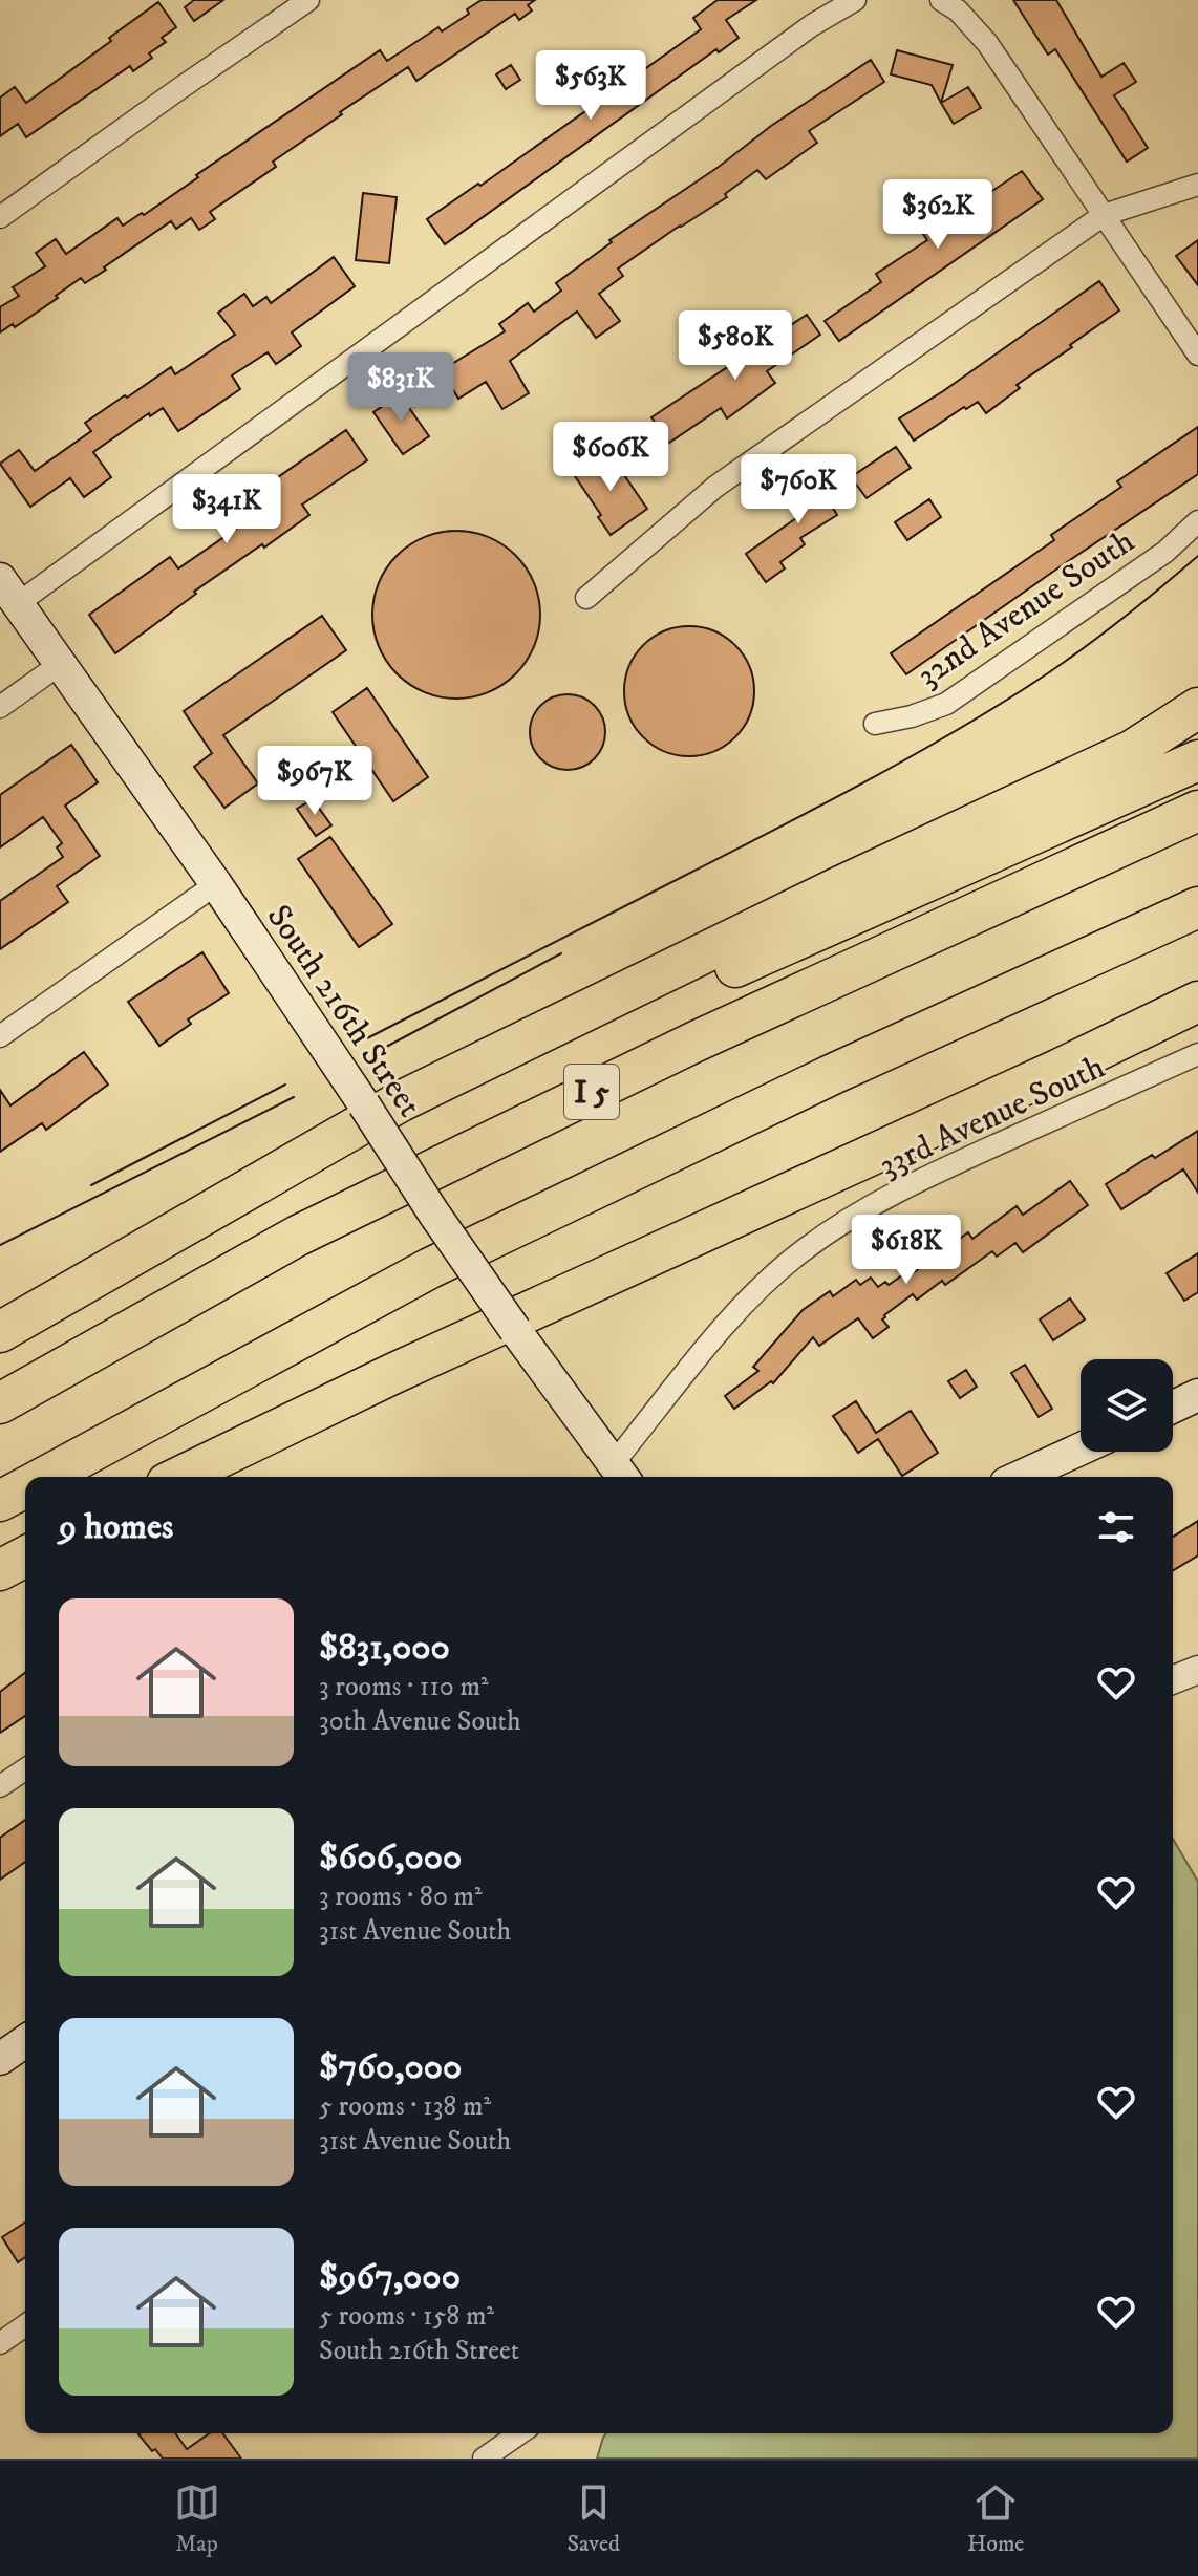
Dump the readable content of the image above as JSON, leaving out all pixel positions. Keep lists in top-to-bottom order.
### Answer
{
  "streets": {
    "highway": ["I 5"],
    "main road": ["South 216th Street"],
    "street": ["32nd Avenue South", "33rd Avenue South"]
  },
  "crossings": [
    ["South 216th Street", "33rd Avenue South"]
  ],
  "page": {
    "price": [
      "$563K",
      "$362K",
      "$580K",
      "$831K",
      "$606K",
      "$760K",
      "$341K",
      "$967K",
      "$618K"
    ],
    "heading": "9 homes",
    "list": [
      {
        "name": "$831,000",
        "note": "3 rooms · 110 m² · 30th Avenue South"
      },
      {
        "name": "$606,000",
        "note": "3 rooms · 80 m² · 31st Avenue South"
      },
      {
        "name": "$760,000",
        "note": "5 rooms · 138 m² · 31st Avenue South"
      },
      {
        "name": "$967,000",
        "note": "5 rooms · 158 m² · South 216th Street"
      }
    ],
    "tabs": ["Map", "Saved", "Home"]
  }
}
